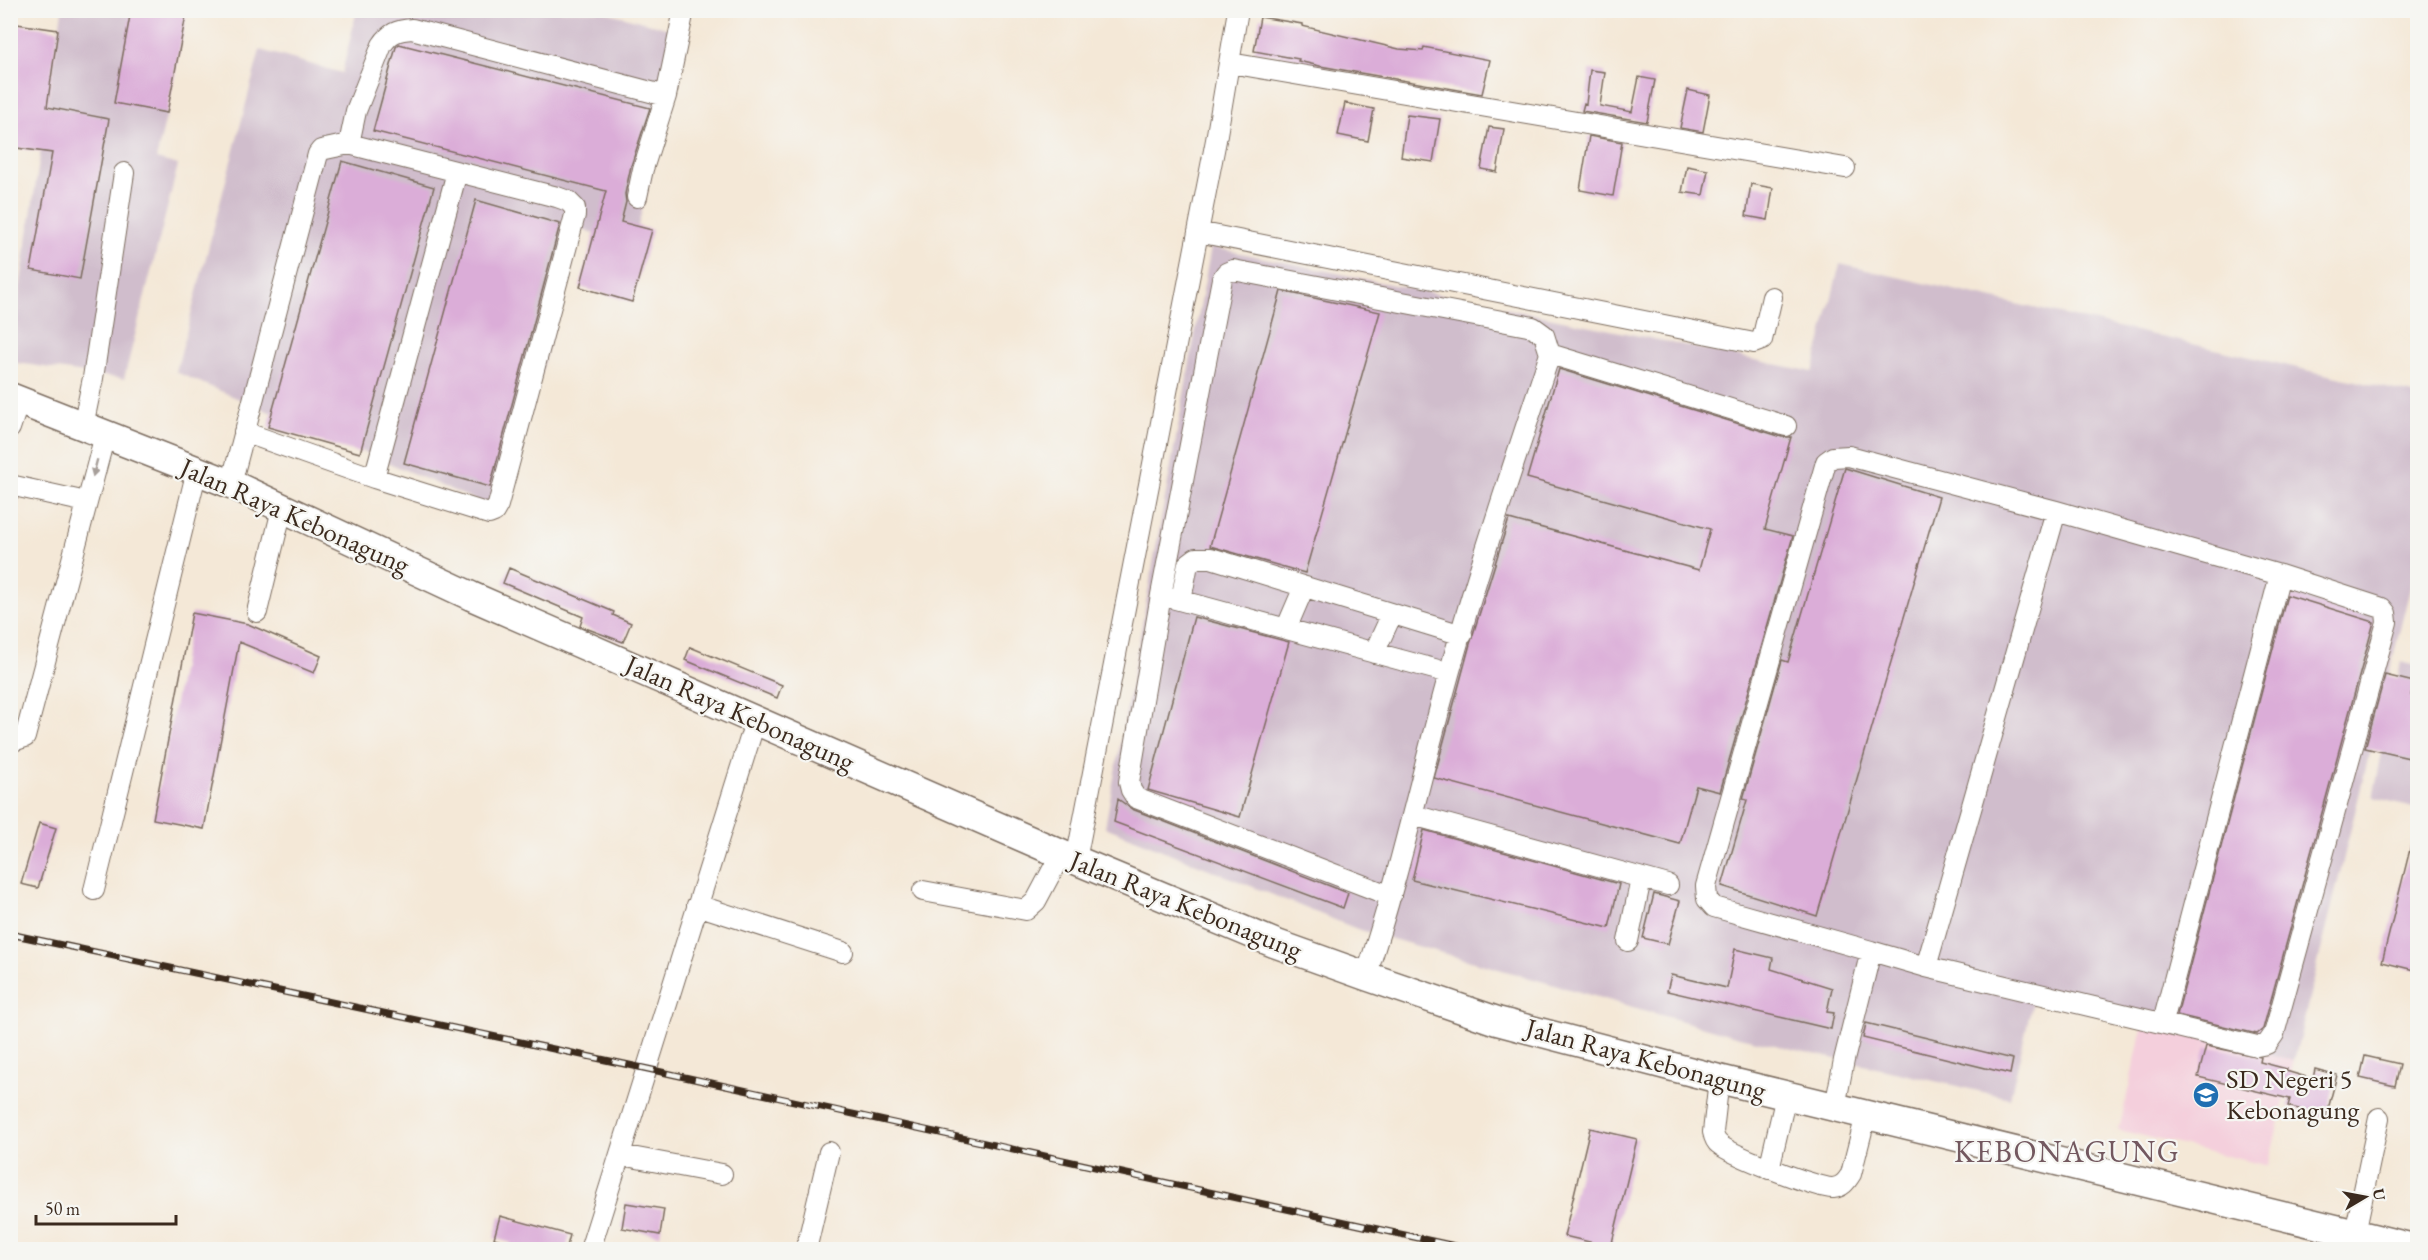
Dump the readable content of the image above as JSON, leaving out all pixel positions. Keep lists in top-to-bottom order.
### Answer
{
  "streets": {
    "highway": ["Jalan Raya Kebonagung"]
  },
  "districts": ["KEBONAGUNG"],
  "places": {
    "school or university": ["SD Negeri 5 Kebonagung"]
  },
  "scale_bar": "50 m",
  "north": "right"
}
